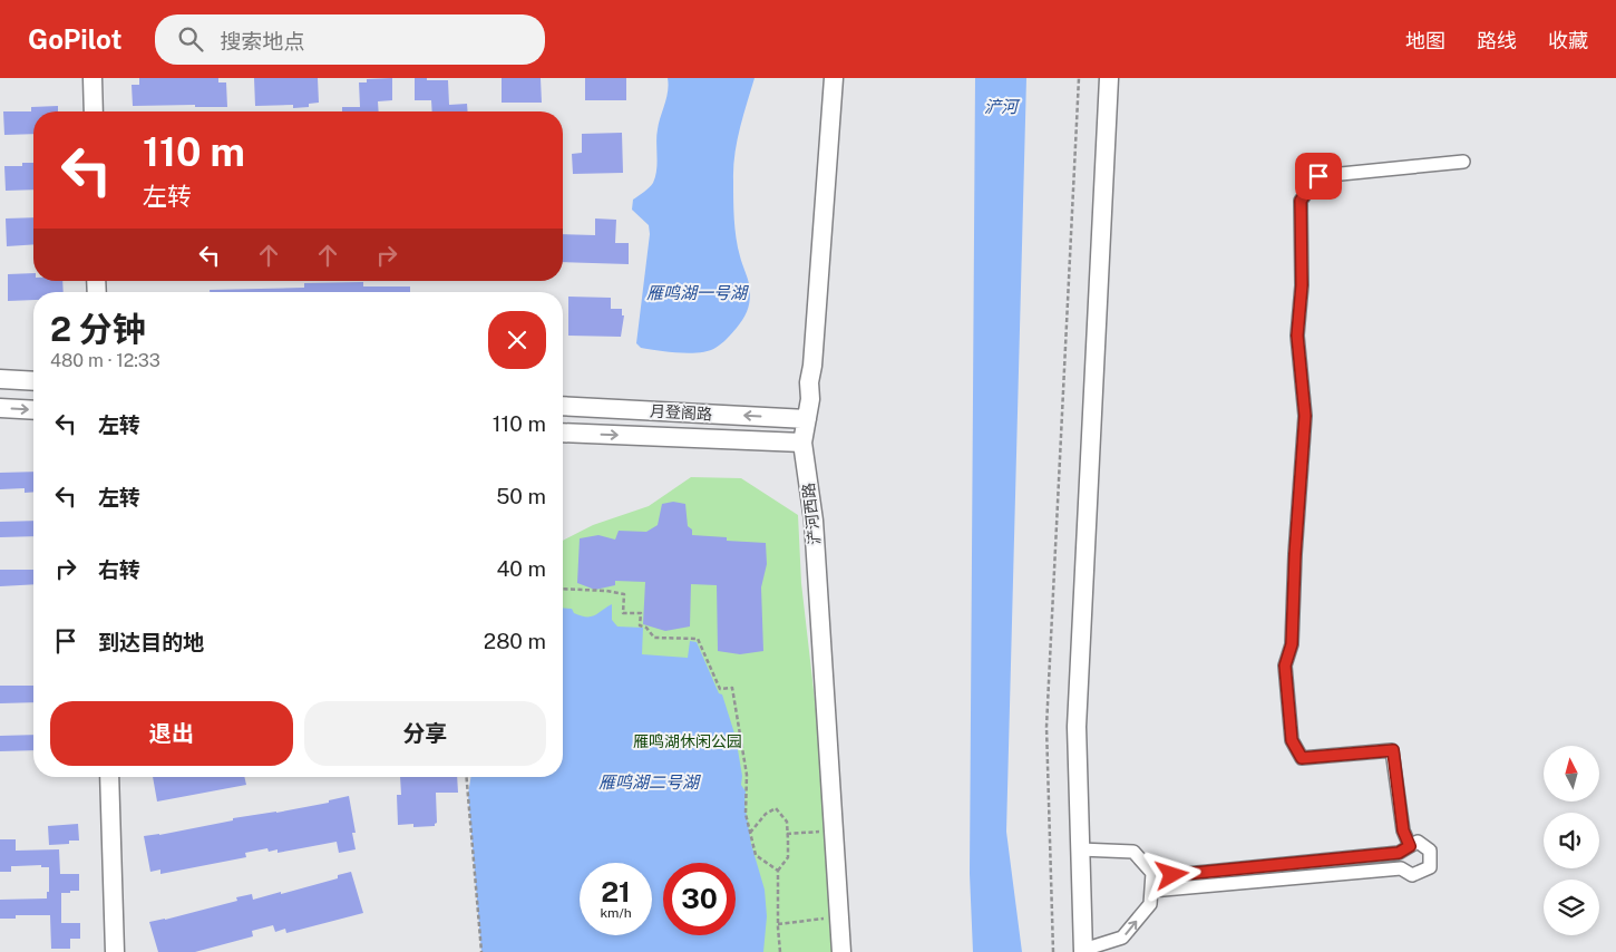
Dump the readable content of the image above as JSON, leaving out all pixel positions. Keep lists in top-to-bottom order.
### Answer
{
  "streets": {
    "street": ["月登阁路", "浐河西路"]
  },
  "crossings": [
    ["月登阁路", "浐河西路"]
  ],
  "water": ["浐河", "雁鸣湖一号湖", "雁鸣湖二号湖"],
  "parks": ["雁鸣湖休闲公园"],
  "north": "top",
  "page": {
    "header": "GoPilot",
    "search": "搜索地点",
    "nav": ["地图", "路线", "收藏"],
    "turn": ["110 m", "左转"],
    "heading": ["2 分钟", "480 m · 12:33"],
    "list": [
      {
        "name": "左转",
        "value": "110 m"
      },
      {
        "name": "左转",
        "value": "50 m"
      },
      {
        "name": "右转",
        "value": "40 m"
      },
      {
        "name": "到达目的地",
        "value": "280 m"
      }
    ],
    "buttons": ["退出", "分享"],
    "speed": "21 km/h",
    "limit": "30"
  }
}
